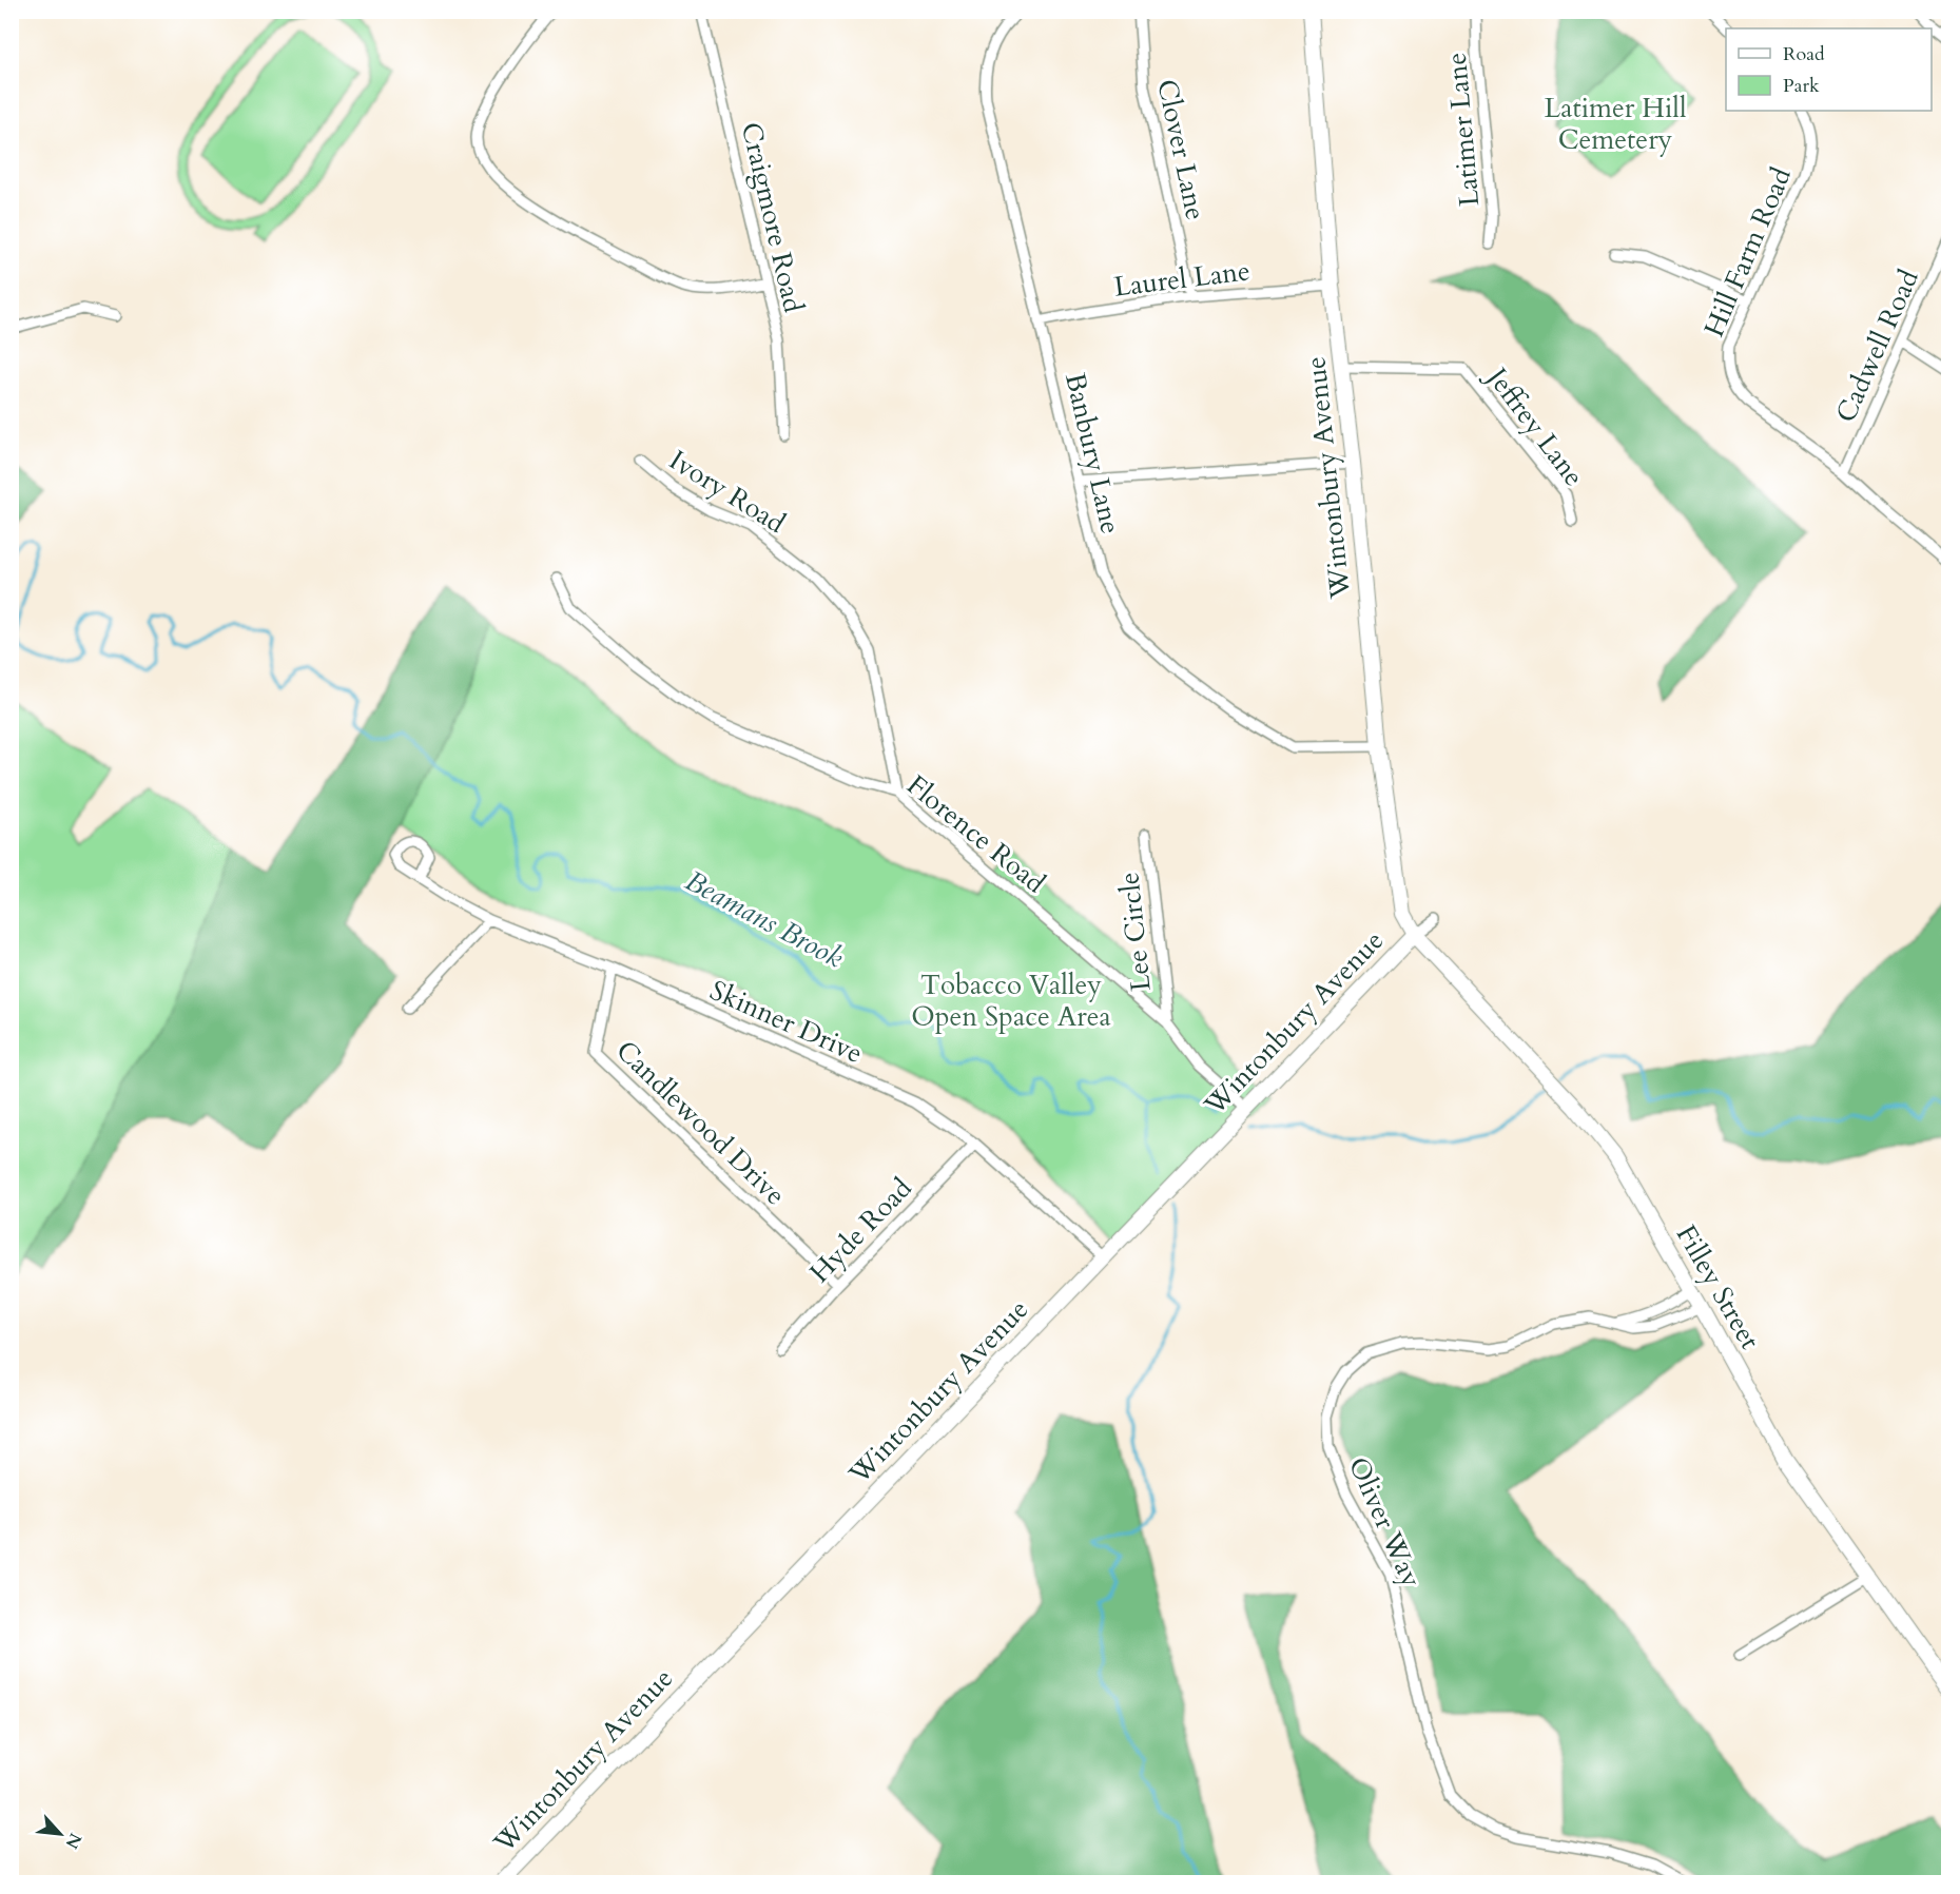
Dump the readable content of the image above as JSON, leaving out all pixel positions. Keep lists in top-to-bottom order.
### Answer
{
  "streets": {
    "street": [
      "Latimer Lane",
      "Clover Lane",
      "Craigmore Road",
      "Hill Farm Road",
      "Laurel Lane",
      "Cadwell Road",
      "Jeffrey Lane",
      "Banbury Lane",
      "Wintonbury Avenue",
      "Ivory Road",
      "Florence Road",
      "Lee Circle",
      "Skinner Drive",
      "Candlewood Drive",
      "Hyde Road",
      "Filley Street",
      "Oliver Way"
    ]
  },
  "crossings": [
    ["Clover Lane", "Laurel Lane"],
    ["Hill Farm Road", "Cadwell Road"],
    ["Laurel Lane", "Banbury Lane"],
    ["Laurel Lane", "Wintonbury Avenue"],
    ["Jeffrey Lane", "Wintonbury Avenue"],
    ["Banbury Lane", "Wintonbury Avenue"],
    ["Wintonbury Avenue", "Florence Road"],
    ["Wintonbury Avenue", "Skinner Drive"],
    ["Wintonbury Avenue", "Filley Street"],
    ["Ivory Road", "Florence Road"],
    ["Florence Road", "Lee Circle"],
    ["Skinner Drive", "Candlewood Drive"],
    ["Skinner Drive", "Hyde Road"],
    ["Candlewood Drive", "Hyde Road"],
    ["Filley Street", "Oliver Way"]
  ],
  "water": ["Beamans Brook"],
  "parks": ["Latimer Hill Cemetery", "Tobacco Valley Open Space Area"],
  "legend": ["Road", "Park"],
  "north": "bottom right"
}
